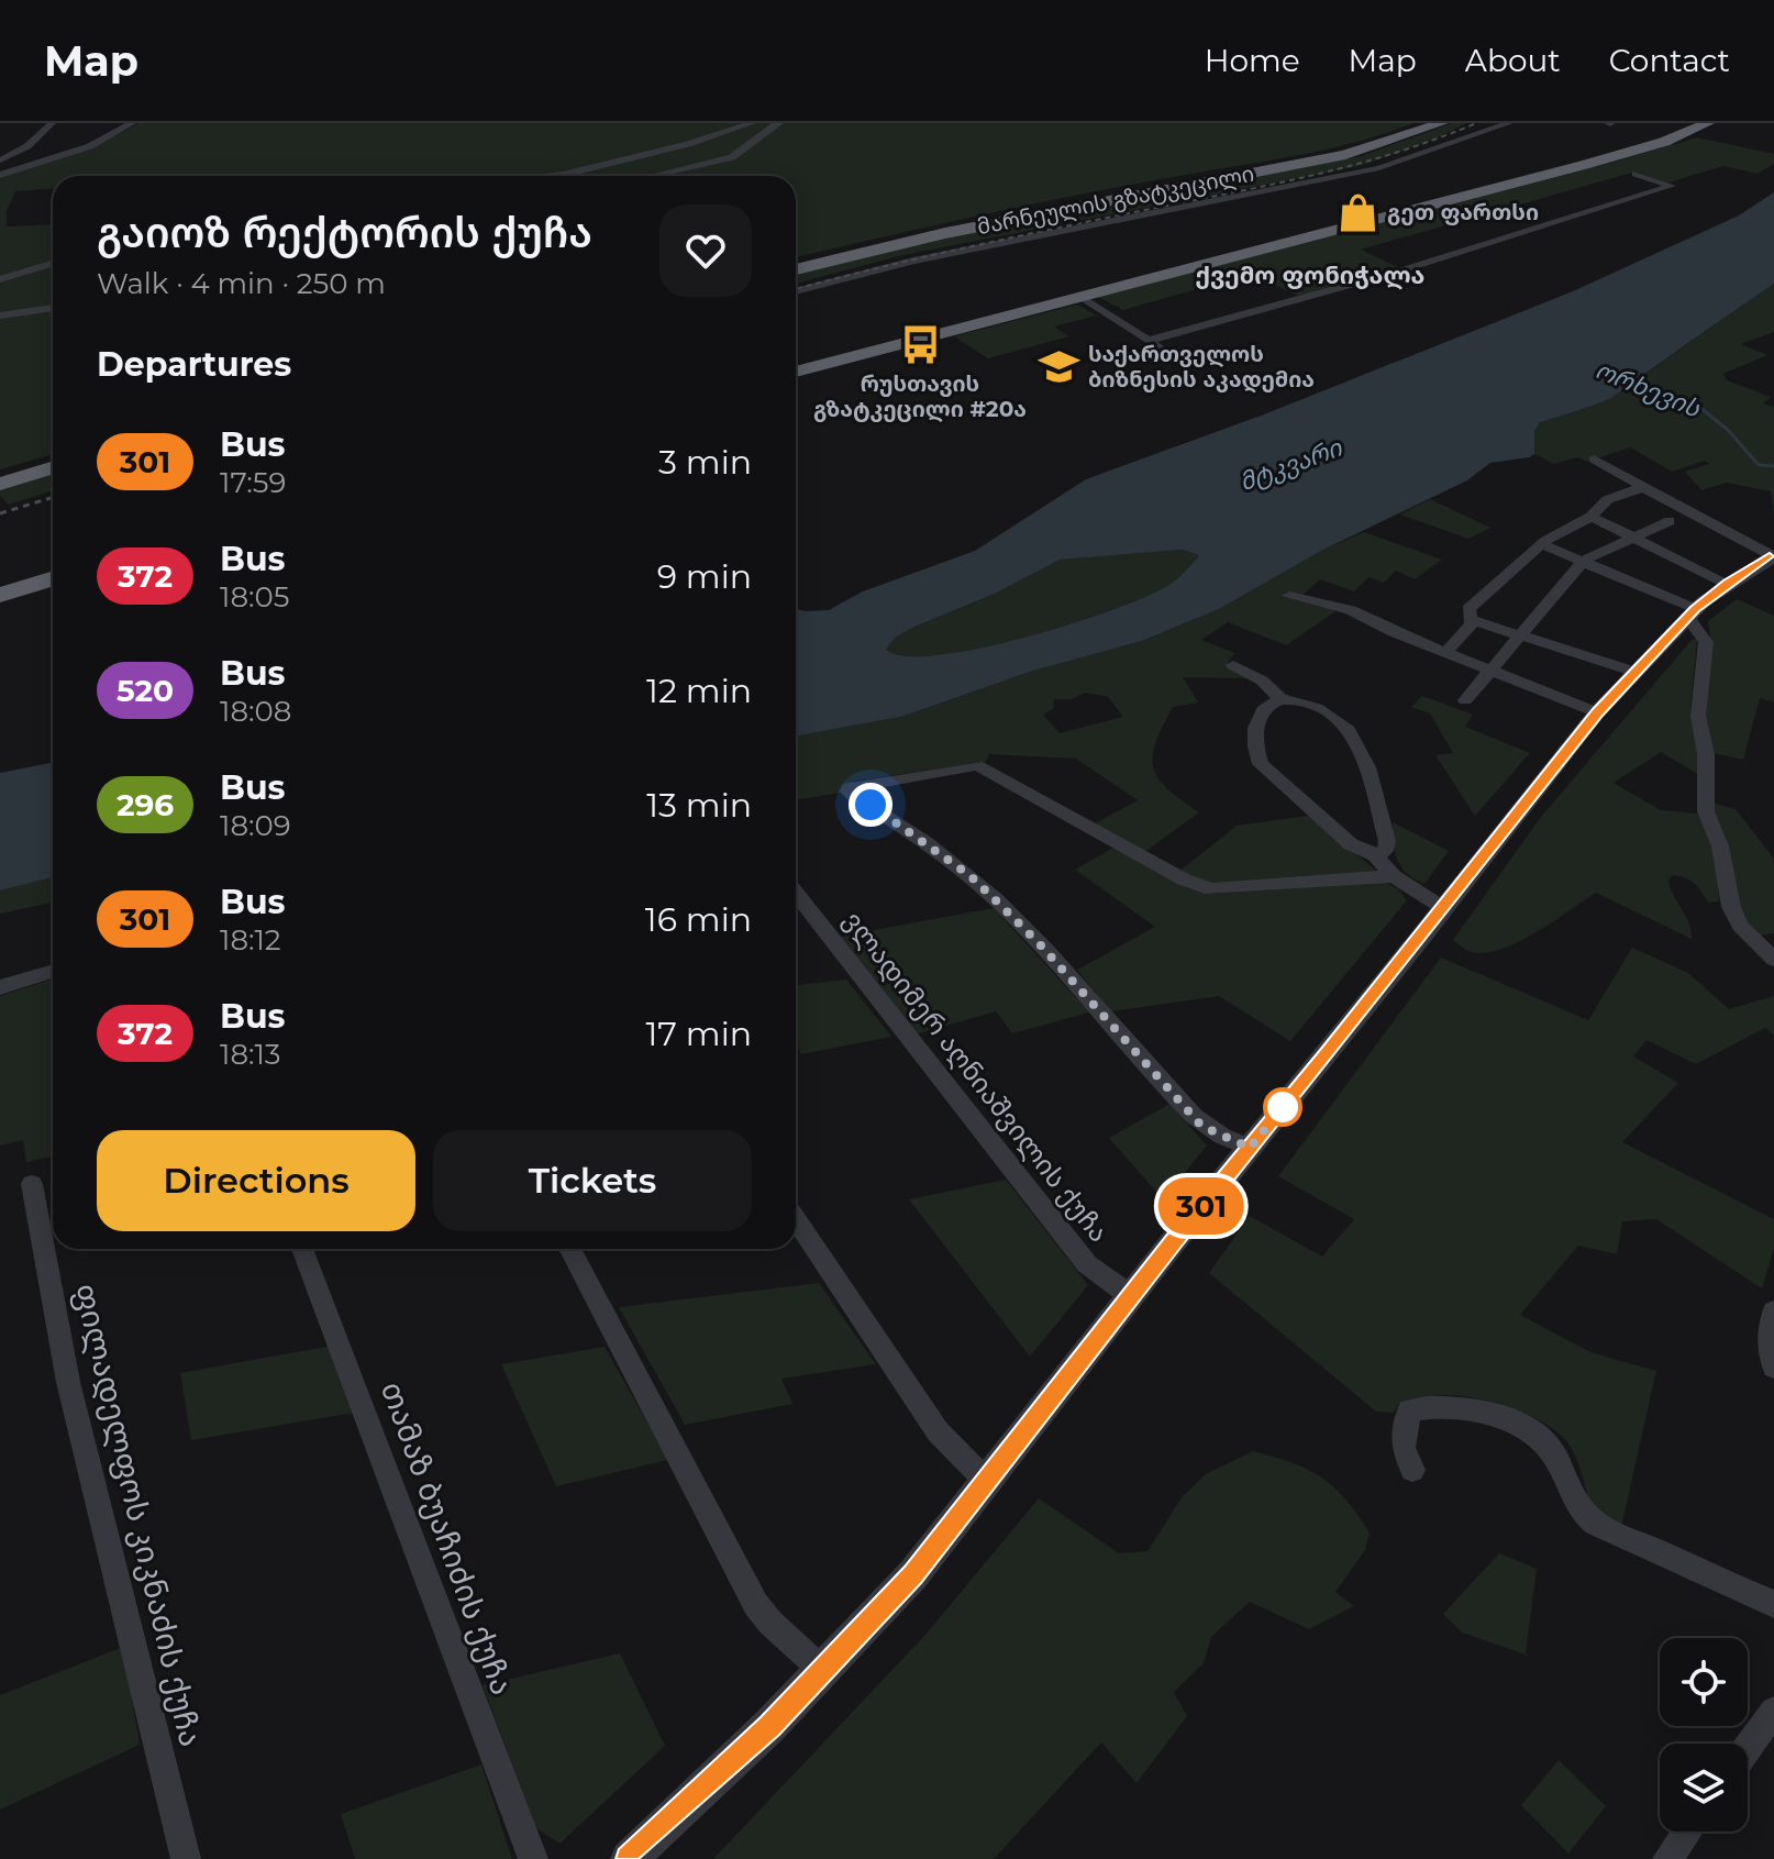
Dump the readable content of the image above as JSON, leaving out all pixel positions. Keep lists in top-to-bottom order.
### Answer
{
  "streets": {
    "highway": ["მარნეულის გზატკეცილი"],
    "street": ["ვლადიმერ აღნიაშვილის ქუჩა", "ფილადელფოს კიკნაძის ქუჩა", "თამაზ ბუაჩიძის ქუჩა"]
  },
  "districts": ["ქვემო ფონიჭალა"],
  "water": ["ორხევის", "მტკვარი"],
  "places": {
    "shop": ["გეთ ფართსი"],
    "bus stop": ["რუსთავის გზატკეცილი #20ა"],
    "school or university": ["საქართველოს ბიზნესის აკადემია"]
  },
  "lines": ["bus line 301"],
  "page": {
    "header": "Map",
    "nav": [
      "Home",
      "Map",
      "About",
      "Contact"
    ],
    "on_map": "301",
    "heading": [
      ["გაიოზ რექტორის ქუჩა", "Walk · 4 min · 250 m"],
      "Departures"
    ],
    "list": [
      {
        "mark": "301",
        "name": "Bus",
        "note": "17:59",
        "value": "3 min"
      },
      {
        "mark": "372",
        "name": "Bus",
        "note": "18:05",
        "value": "9 min"
      },
      {
        "mark": "520",
        "name": "Bus",
        "note": "18:08",
        "value": "12 min"
      },
      {
        "mark": "296",
        "name": "Bus",
        "note": "18:09",
        "value": "13 min"
      },
      {
        "mark": "301",
        "name": "Bus",
        "note": "18:12",
        "value": "16 min"
      },
      {
        "mark": "372",
        "name": "Bus",
        "note": "18:13",
        "value": "17 min"
      }
    ],
    "buttons": ["Directions", "Tickets"]
  }
}
